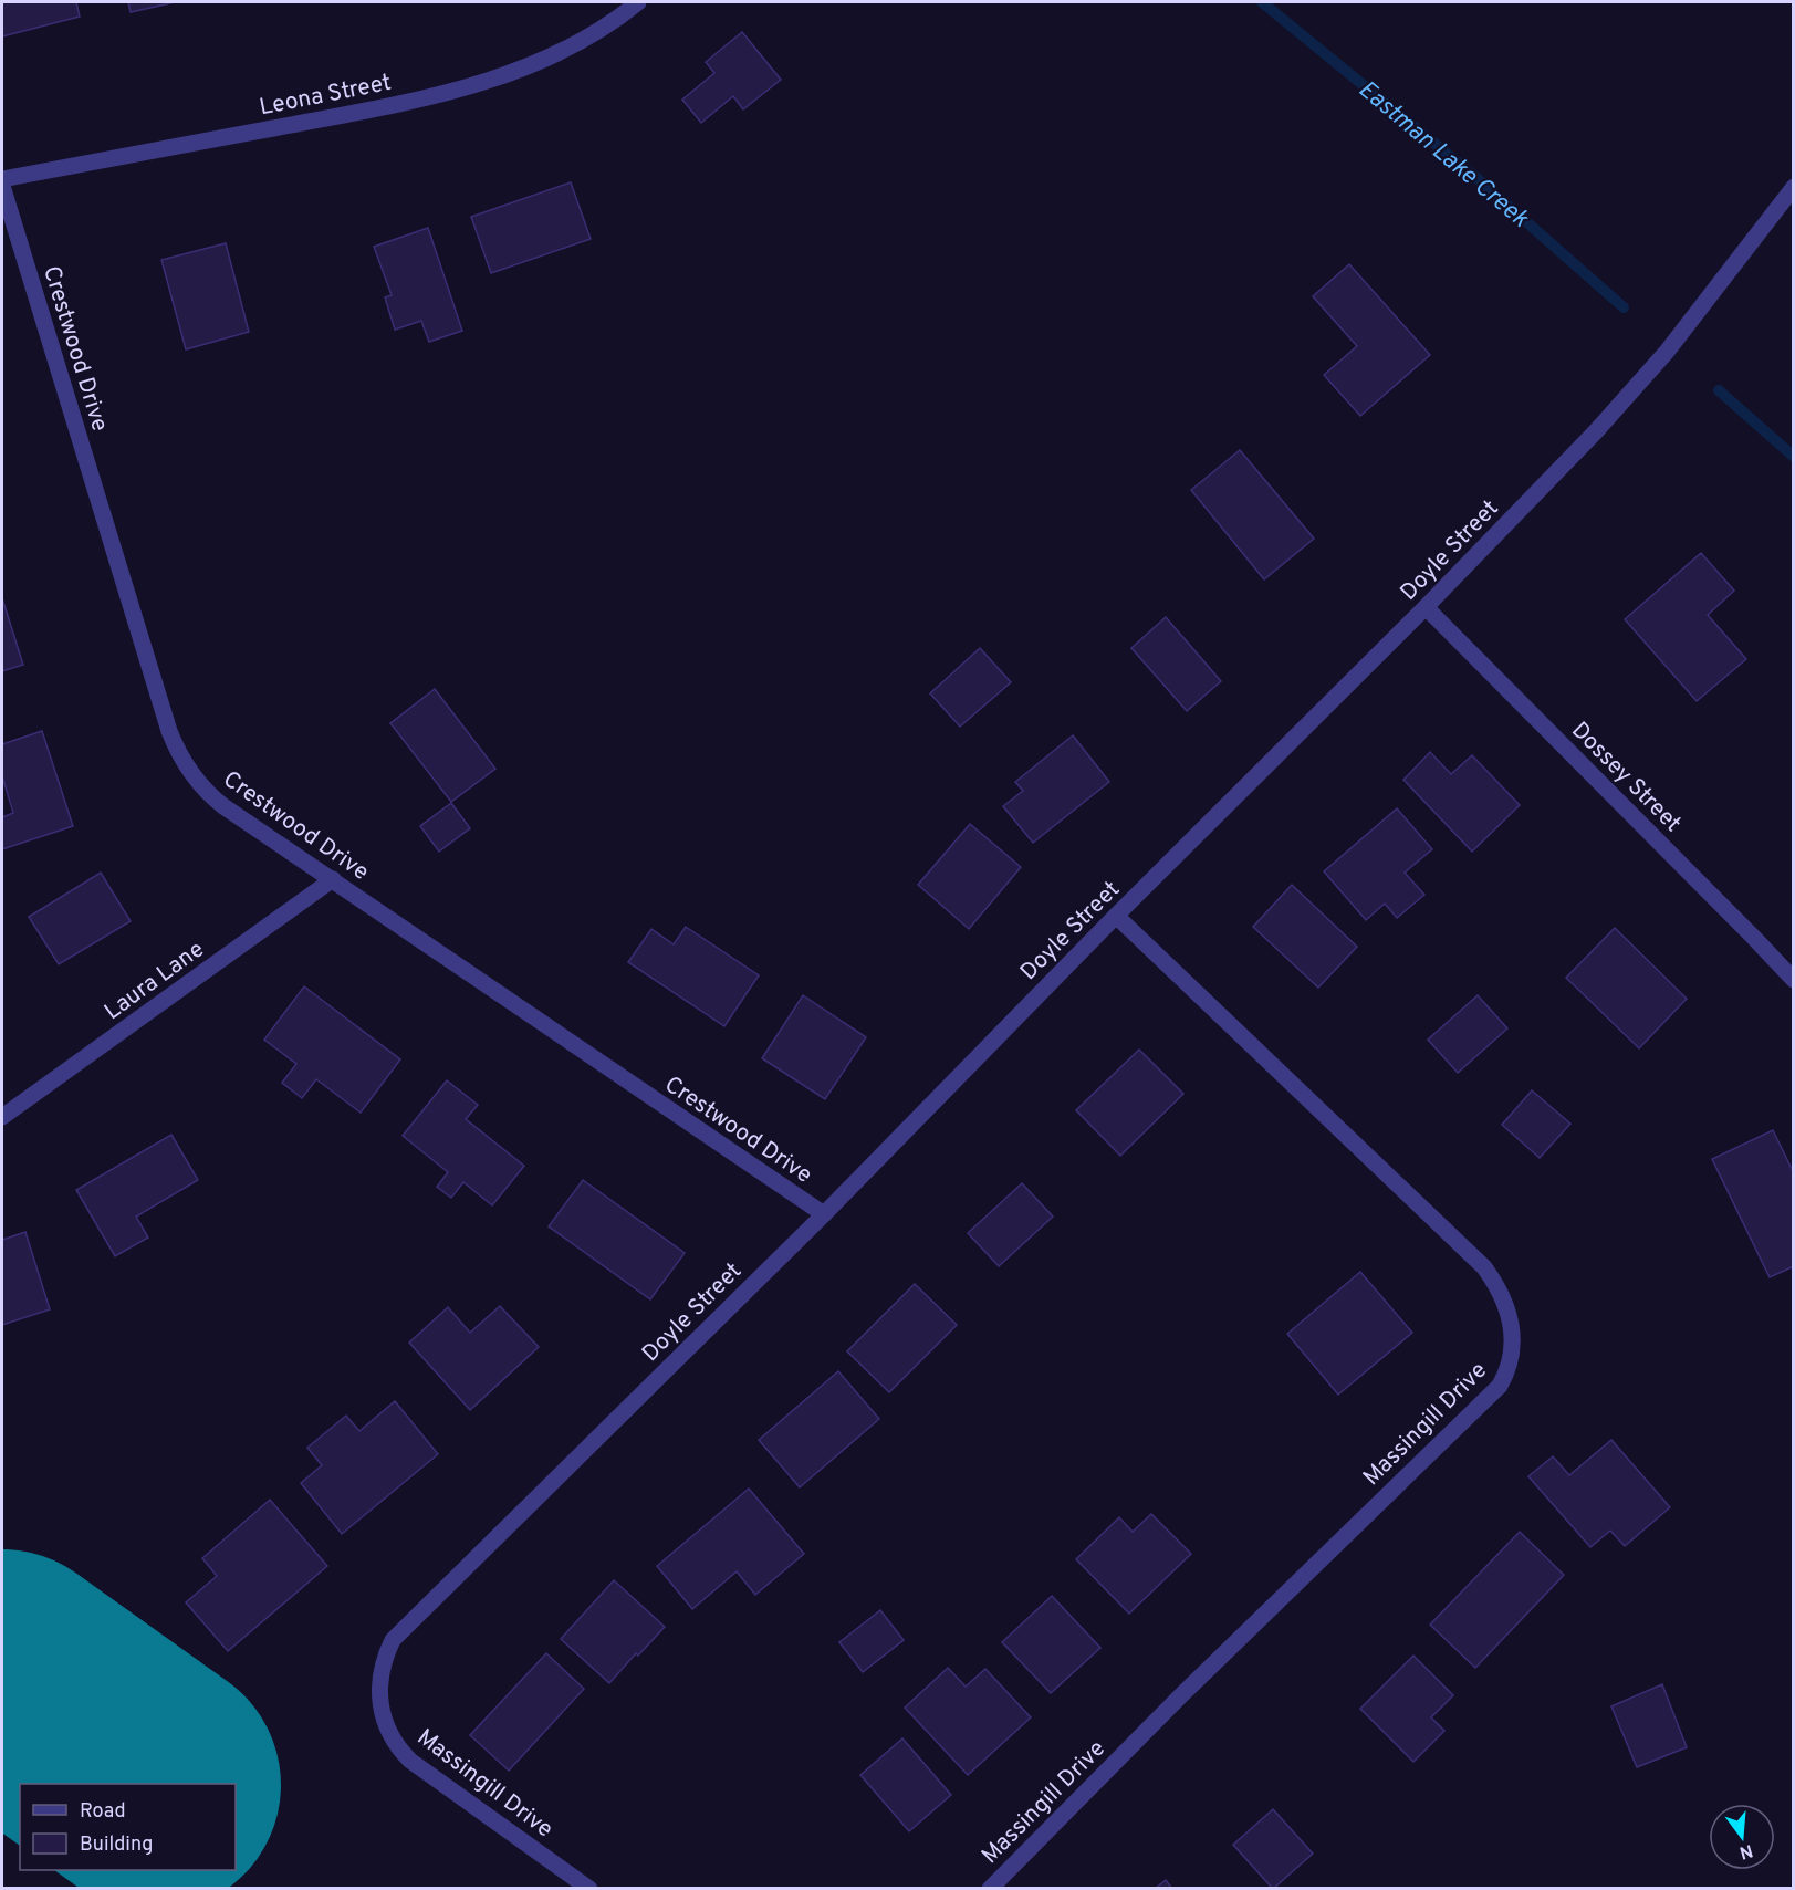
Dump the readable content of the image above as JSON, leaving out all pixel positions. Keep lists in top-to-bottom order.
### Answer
{
  "streets": {
    "street": [
      "Leona Street",
      "Crestwood Drive",
      "Doyle Street",
      "Dossey Street",
      "Laura Lane",
      "Massingill Drive"
    ]
  },
  "crossings": [
    ["Crestwood Drive", "Doyle Street"],
    ["Crestwood Drive", "Laura Lane"],
    ["Doyle Street", "Dossey Street"],
    ["Doyle Street", "Massingill Drive"]
  ],
  "water": ["Eastman Lake Creek"],
  "legend": ["Road", "Building"],
  "north": "bottom"
}
